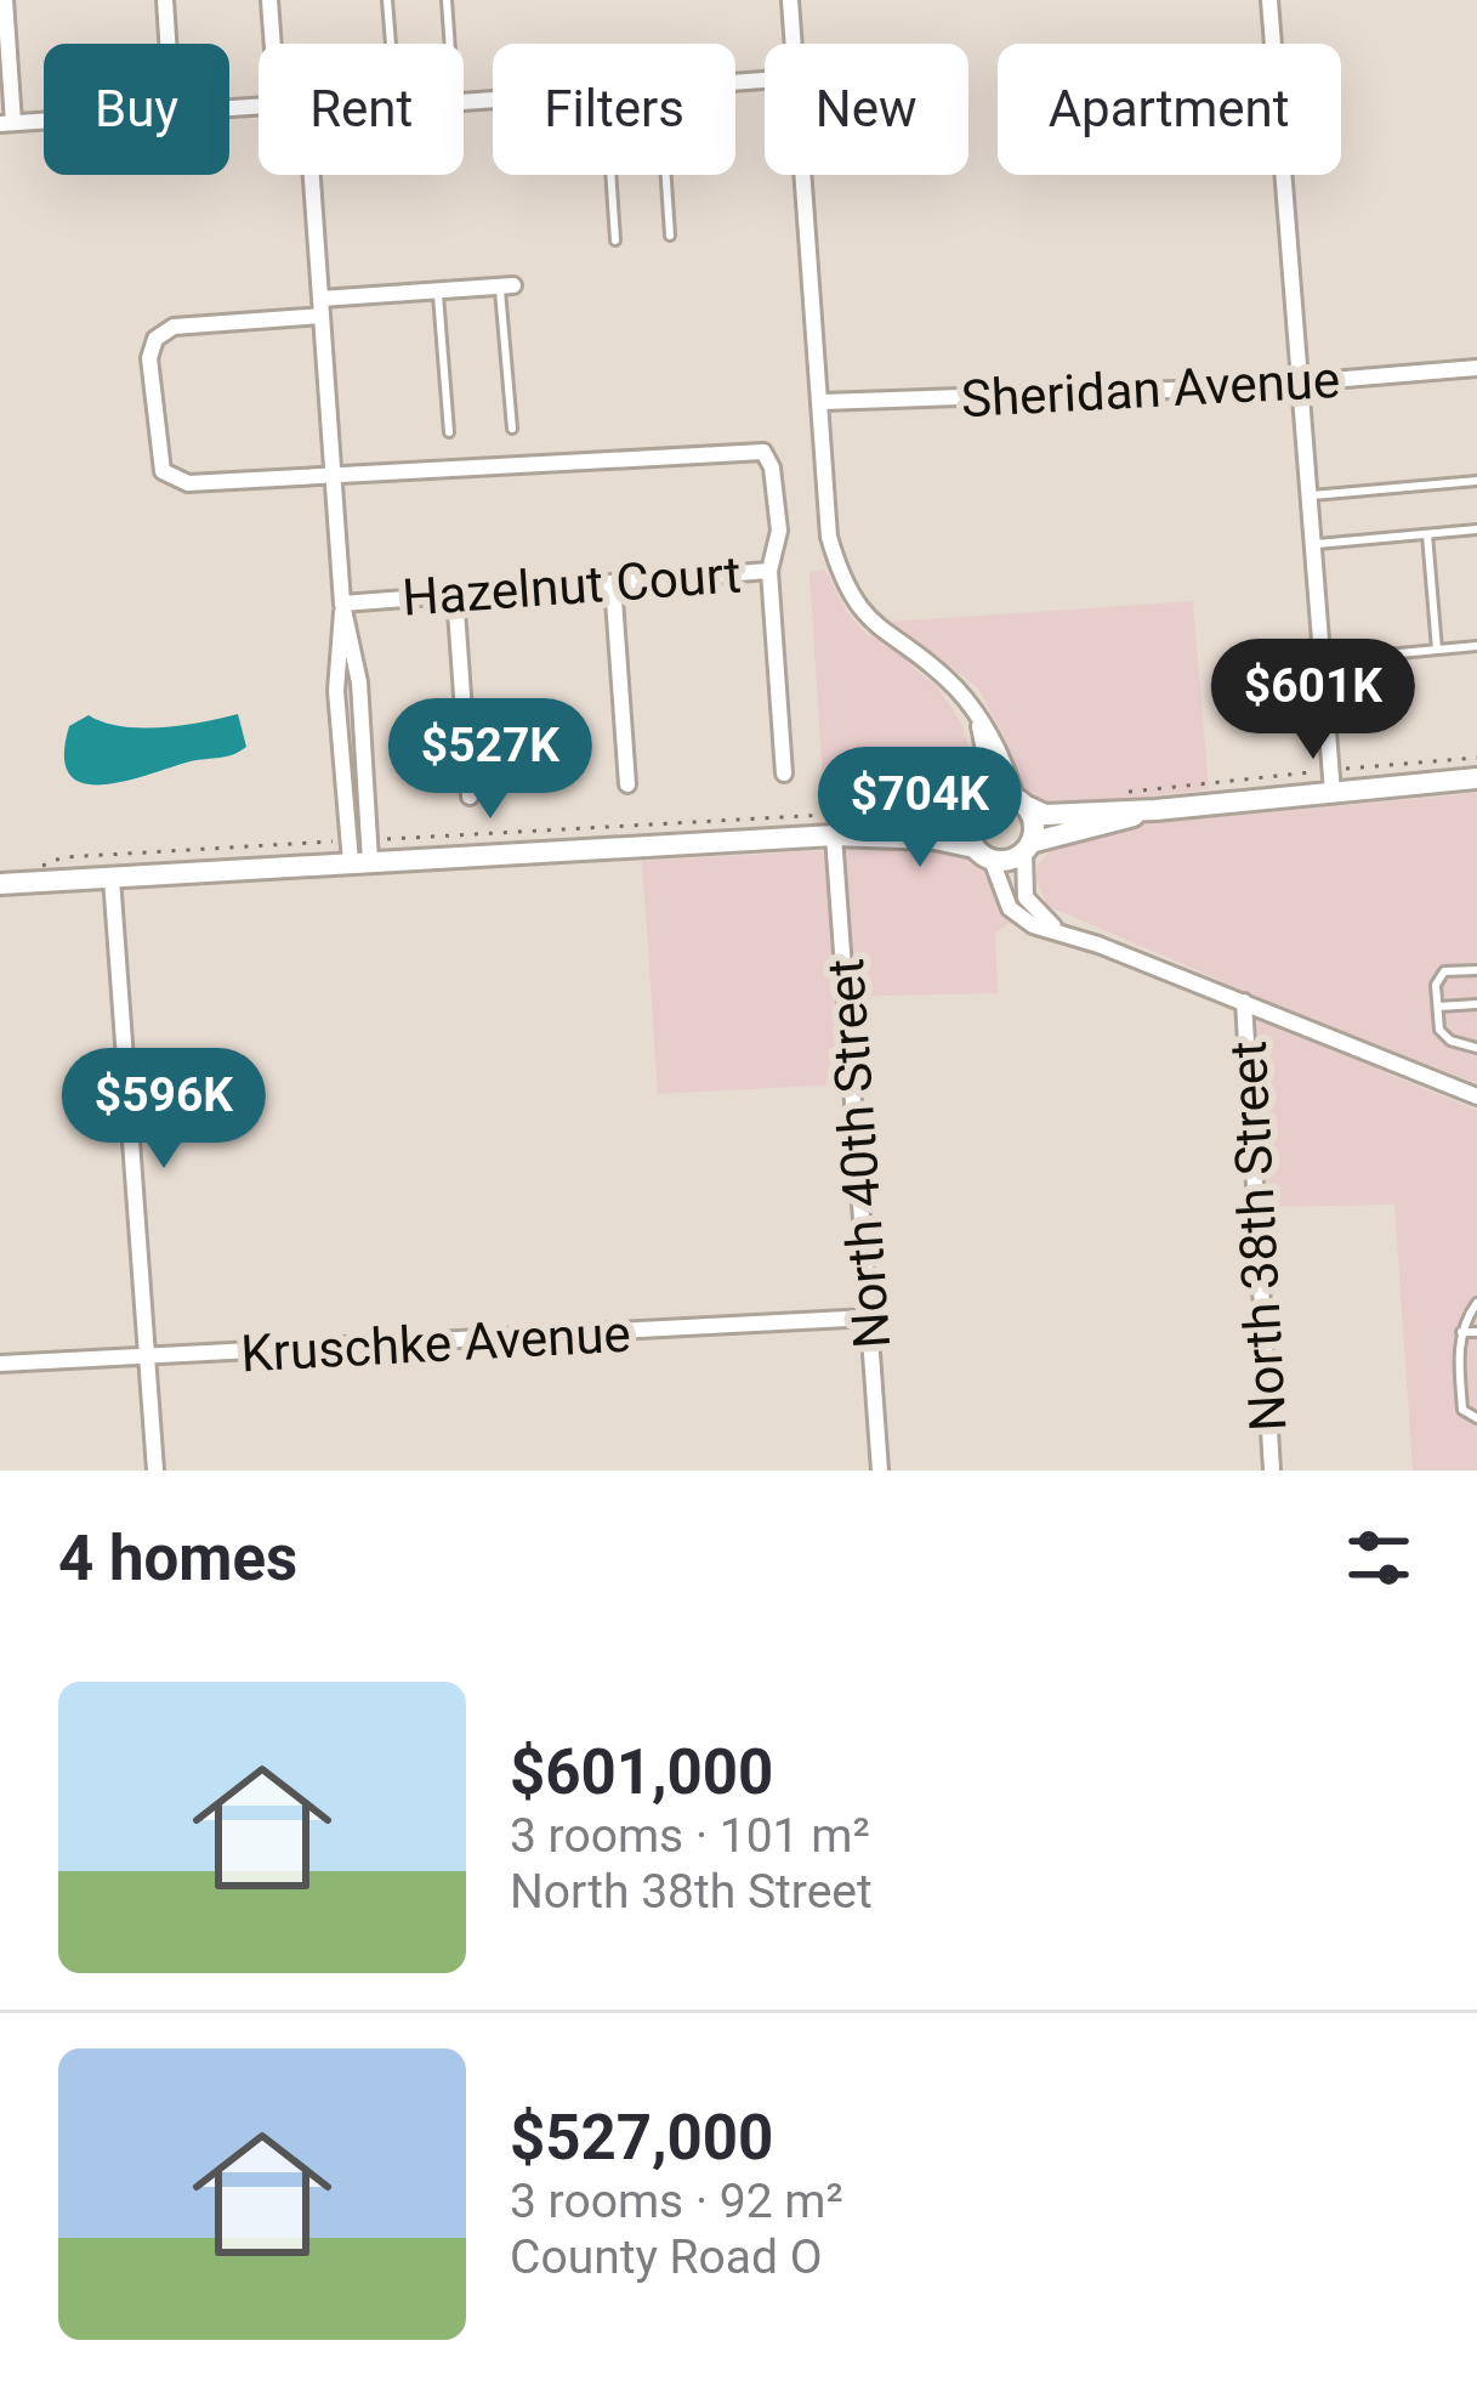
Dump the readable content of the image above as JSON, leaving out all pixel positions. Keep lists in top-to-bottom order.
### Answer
{
  "streets": {
    "street": [
      "Sheridan Avenue",
      "Hazelnut Court",
      "North 40th Street",
      "North 38th Street",
      "Kruschke Avenue"
    ]
  },
  "crossings": [
    ["North 40th Street", "Kruschke Avenue"]
  ],
  "page": {
    "chip": [
      "Buy",
      "Rent",
      "Filters",
      "New",
      "Apartment"
    ],
    "price": [
      "$601K",
      "$527K",
      "$704K",
      "$596K"
    ],
    "heading": "4 homes",
    "list": [
      {
        "name": "$601,000",
        "note": "3 rooms · 101 m² · North 38th Street"
      },
      {
        "name": "$527,000",
        "note": "3 rooms · 92 m² · County Road O"
      }
    ]
  }
}
